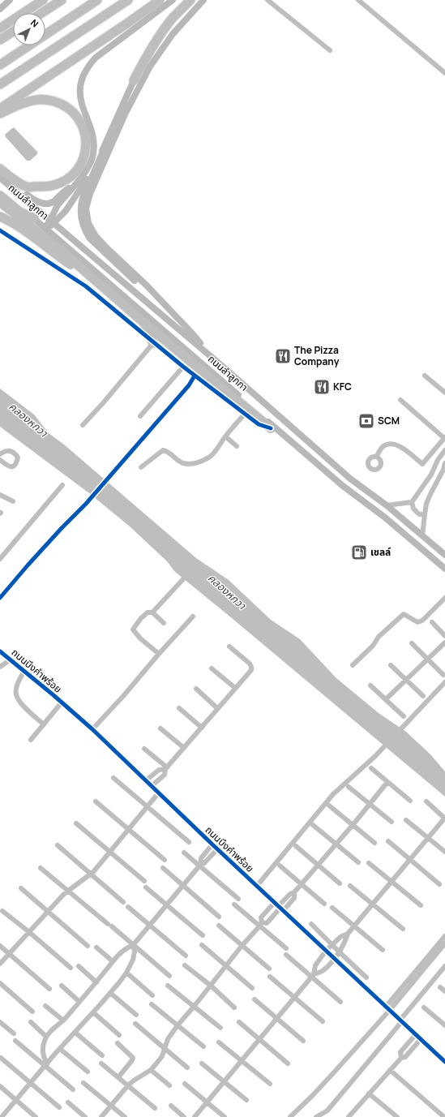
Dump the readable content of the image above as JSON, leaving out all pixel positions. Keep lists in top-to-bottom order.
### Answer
{
  "streets": {
    "main road": ["ถนนลำลูกกา"],
    "street": ["ถนนบึงคำพร้อย"]
  },
  "water": ["คลองหกวา"],
  "places": {
    "restaurant": ["The Pizza Company", "KFC"],
    "bank": ["SCM"],
    "fuel station": ["เชลล์"]
  },
  "north": "top right"
}
